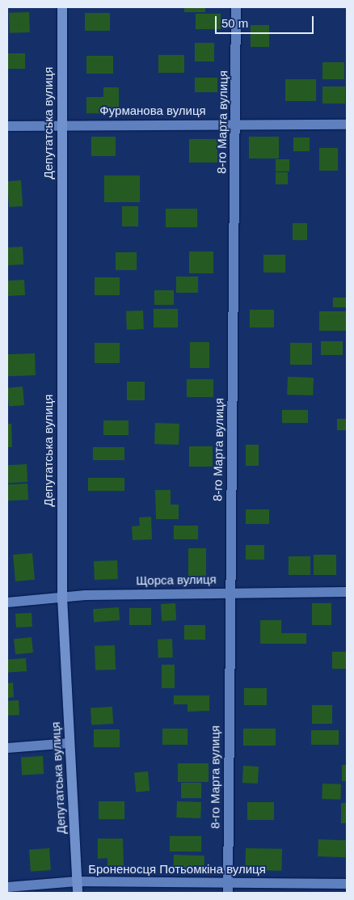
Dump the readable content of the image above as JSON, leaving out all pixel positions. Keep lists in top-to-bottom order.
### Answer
{
  "streets": {
    "street": [
      "Фурманова вулиця",
      "8-го Марта вулиця",
      "Депутатська вулиця",
      "Щорса вулиця",
      "Броненосця Потьомкіна вулиця"
    ]
  },
  "crossings": [
    ["Фурманова вулиця", "8-го Марта вулиця"],
    ["Фурманова вулиця", "Депутатська вулиця"],
    ["8-го Марта вулиця", "Щорса вулиця"],
    ["8-го Марта вулиця", "Броненосця Потьомкіна вулиця"],
    ["Депутатська вулиця", "Щорса вулиця"],
    ["Депутатська вулиця", "Броненосця Потьомкіна вулиця"]
  ],
  "scale_bar": "50 m"
}
